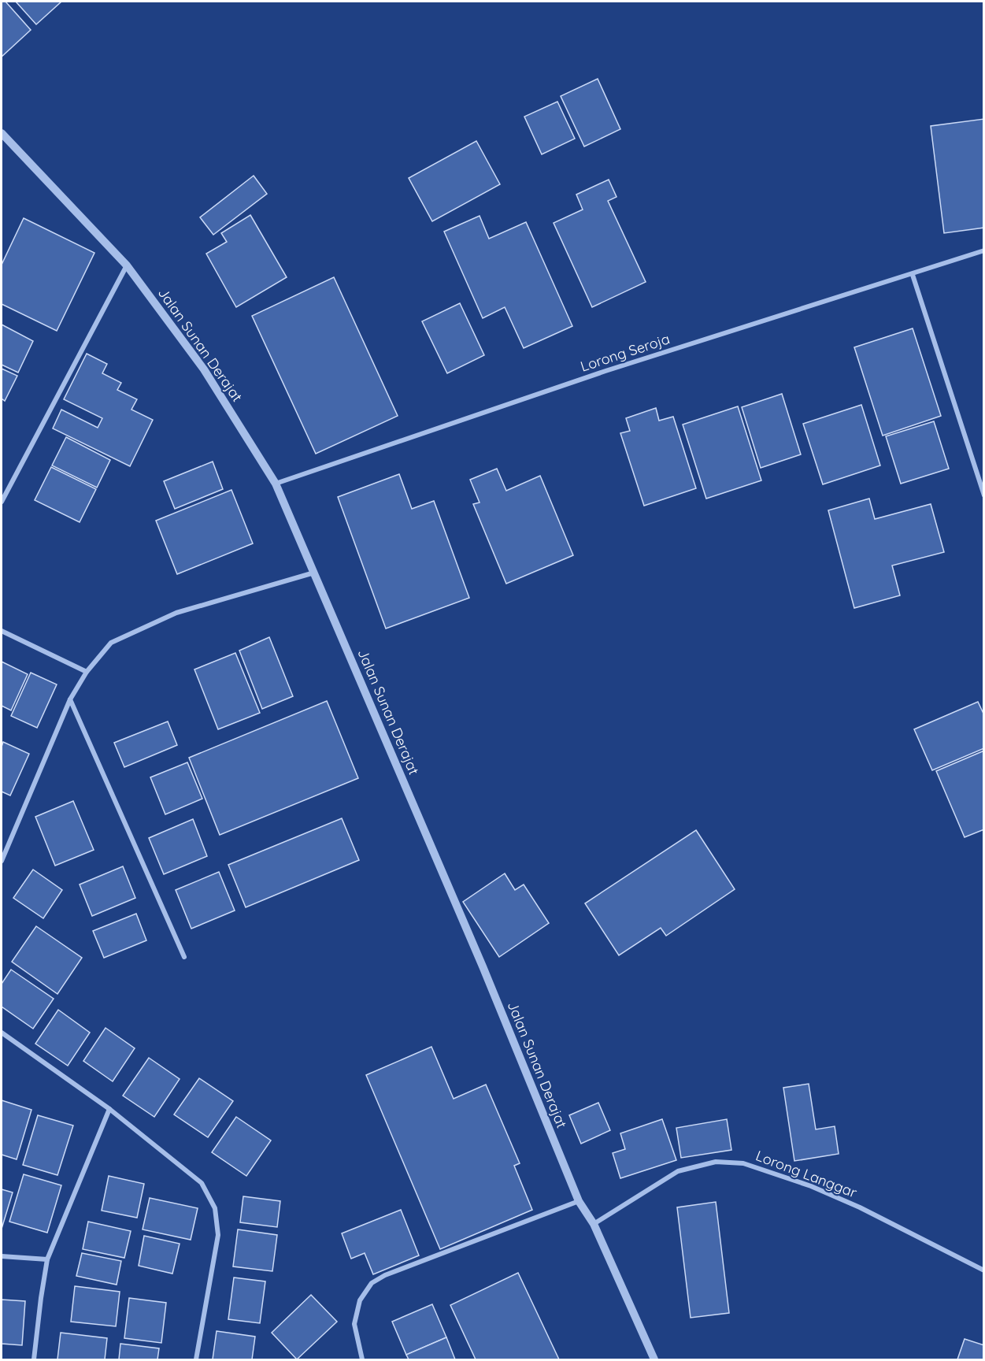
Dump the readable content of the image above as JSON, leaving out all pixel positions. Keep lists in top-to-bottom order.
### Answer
{
  "streets": {
    "street": ["Jalan Sunan Derajat", "Lorong Seroja", "Lorong Langgar"]
  },
  "crossings": [
    ["Jalan Sunan Derajat", "Lorong Seroja"],
    ["Jalan Sunan Derajat", "Lorong Langgar"]
  ]
}
